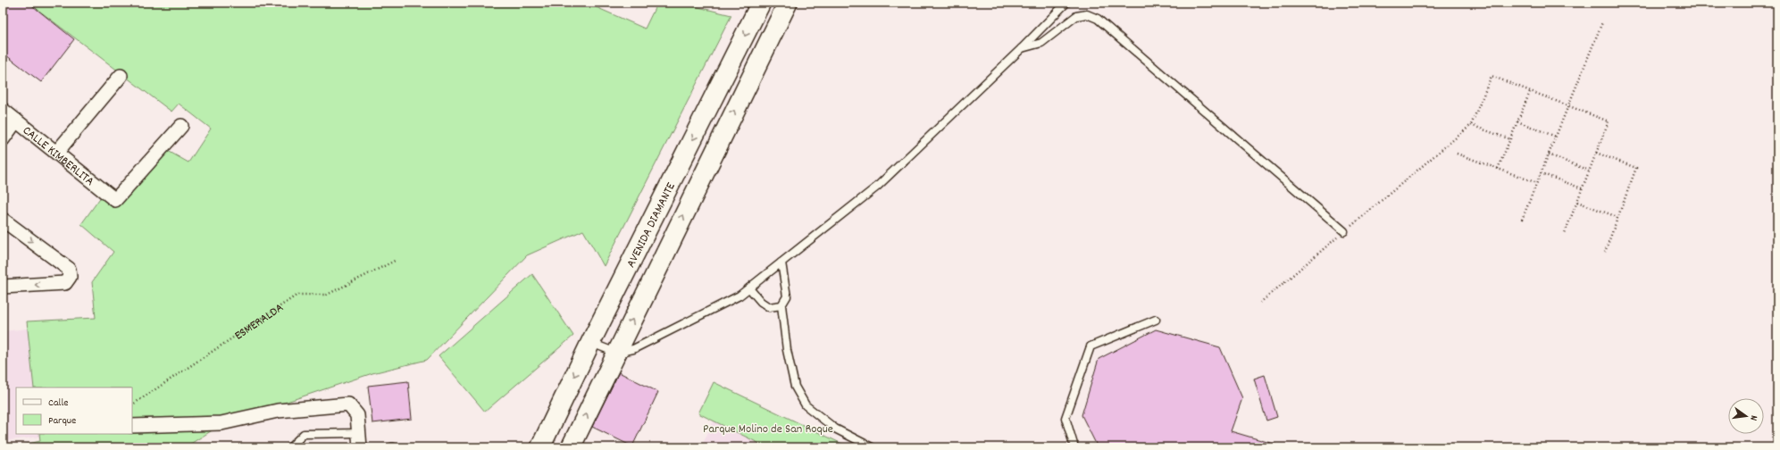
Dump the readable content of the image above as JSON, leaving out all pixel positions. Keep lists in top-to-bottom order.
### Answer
{
  "streets": {
    "main road": ["AVENIDA DIAMANTE"],
    "street": ["CALLE KIMBERLITA"],
    "path": ["ESMERALDA"]
  },
  "parks": ["Parque Molino de San Roque"],
  "legend": ["Calle", "Parque"],
  "north": "right"
}
